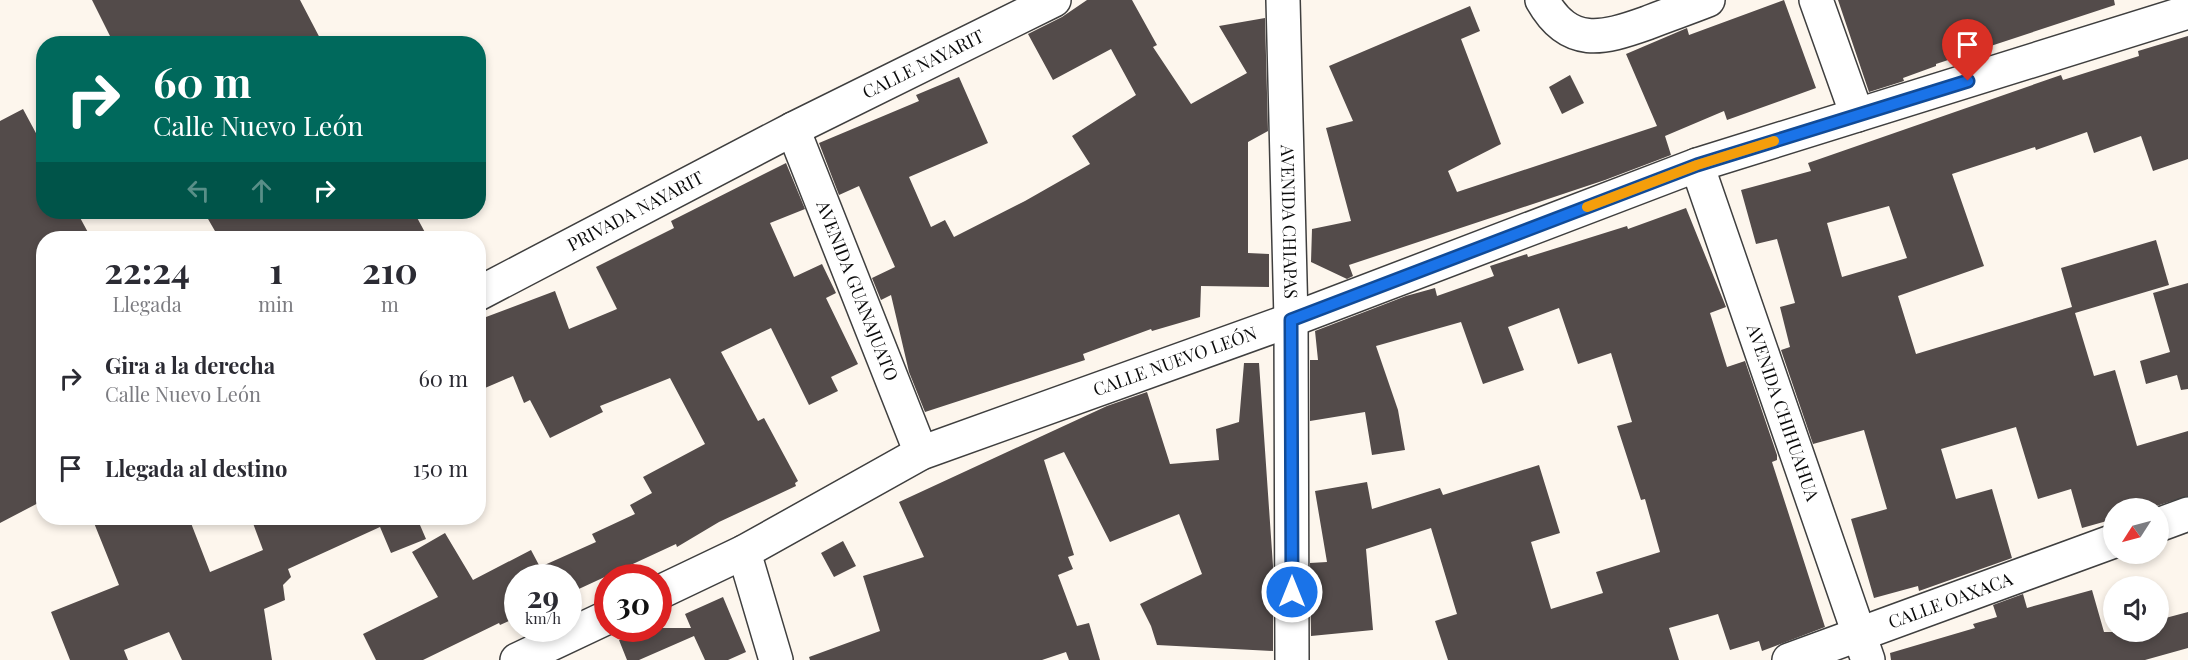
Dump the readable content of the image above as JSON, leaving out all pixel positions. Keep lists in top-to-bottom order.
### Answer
{
  "streets": {
    "street": [
      "CALLE NAYARIT",
      "PRIVADA NAYARIT",
      "AVENIDA CHIAPAS",
      "AVENIDA GUANAJUATO",
      "CALLE NUEVO LEÓN",
      "AVENIDA CHIHUAHUA",
      "CALLE OAXACA"
    ]
  },
  "crossings": [
    ["CALLE NAYARIT", "PRIVADA NAYARIT"],
    ["CALLE NAYARIT", "AVENIDA GUANAJUATO"],
    ["PRIVADA NAYARIT", "AVENIDA GUANAJUATO"],
    ["AVENIDA CHIAPAS", "CALLE NUEVO LEÓN"],
    ["AVENIDA GUANAJUATO", "CALLE NUEVO LEÓN"],
    ["CALLE NUEVO LEÓN", "AVENIDA CHIHUAHUA"],
    ["AVENIDA CHIHUAHUA", "CALLE OAXACA"]
  ],
  "north": "bottom left",
  "page": {
    "turn": ["60 m", "Calle Nuevo León"],
    "eta": [
      "22:24",
      "Llegada",
      "1",
      "min",
      "210",
      "m"
    ],
    "list": [
      {
        "name": "Gira a la derecha",
        "note": "Calle Nuevo León",
        "value": "60 m"
      },
      {
        "name": "Llegada al destino",
        "value": "150 m"
      }
    ],
    "speed": "29 km/h",
    "limit": "30"
  }
}
